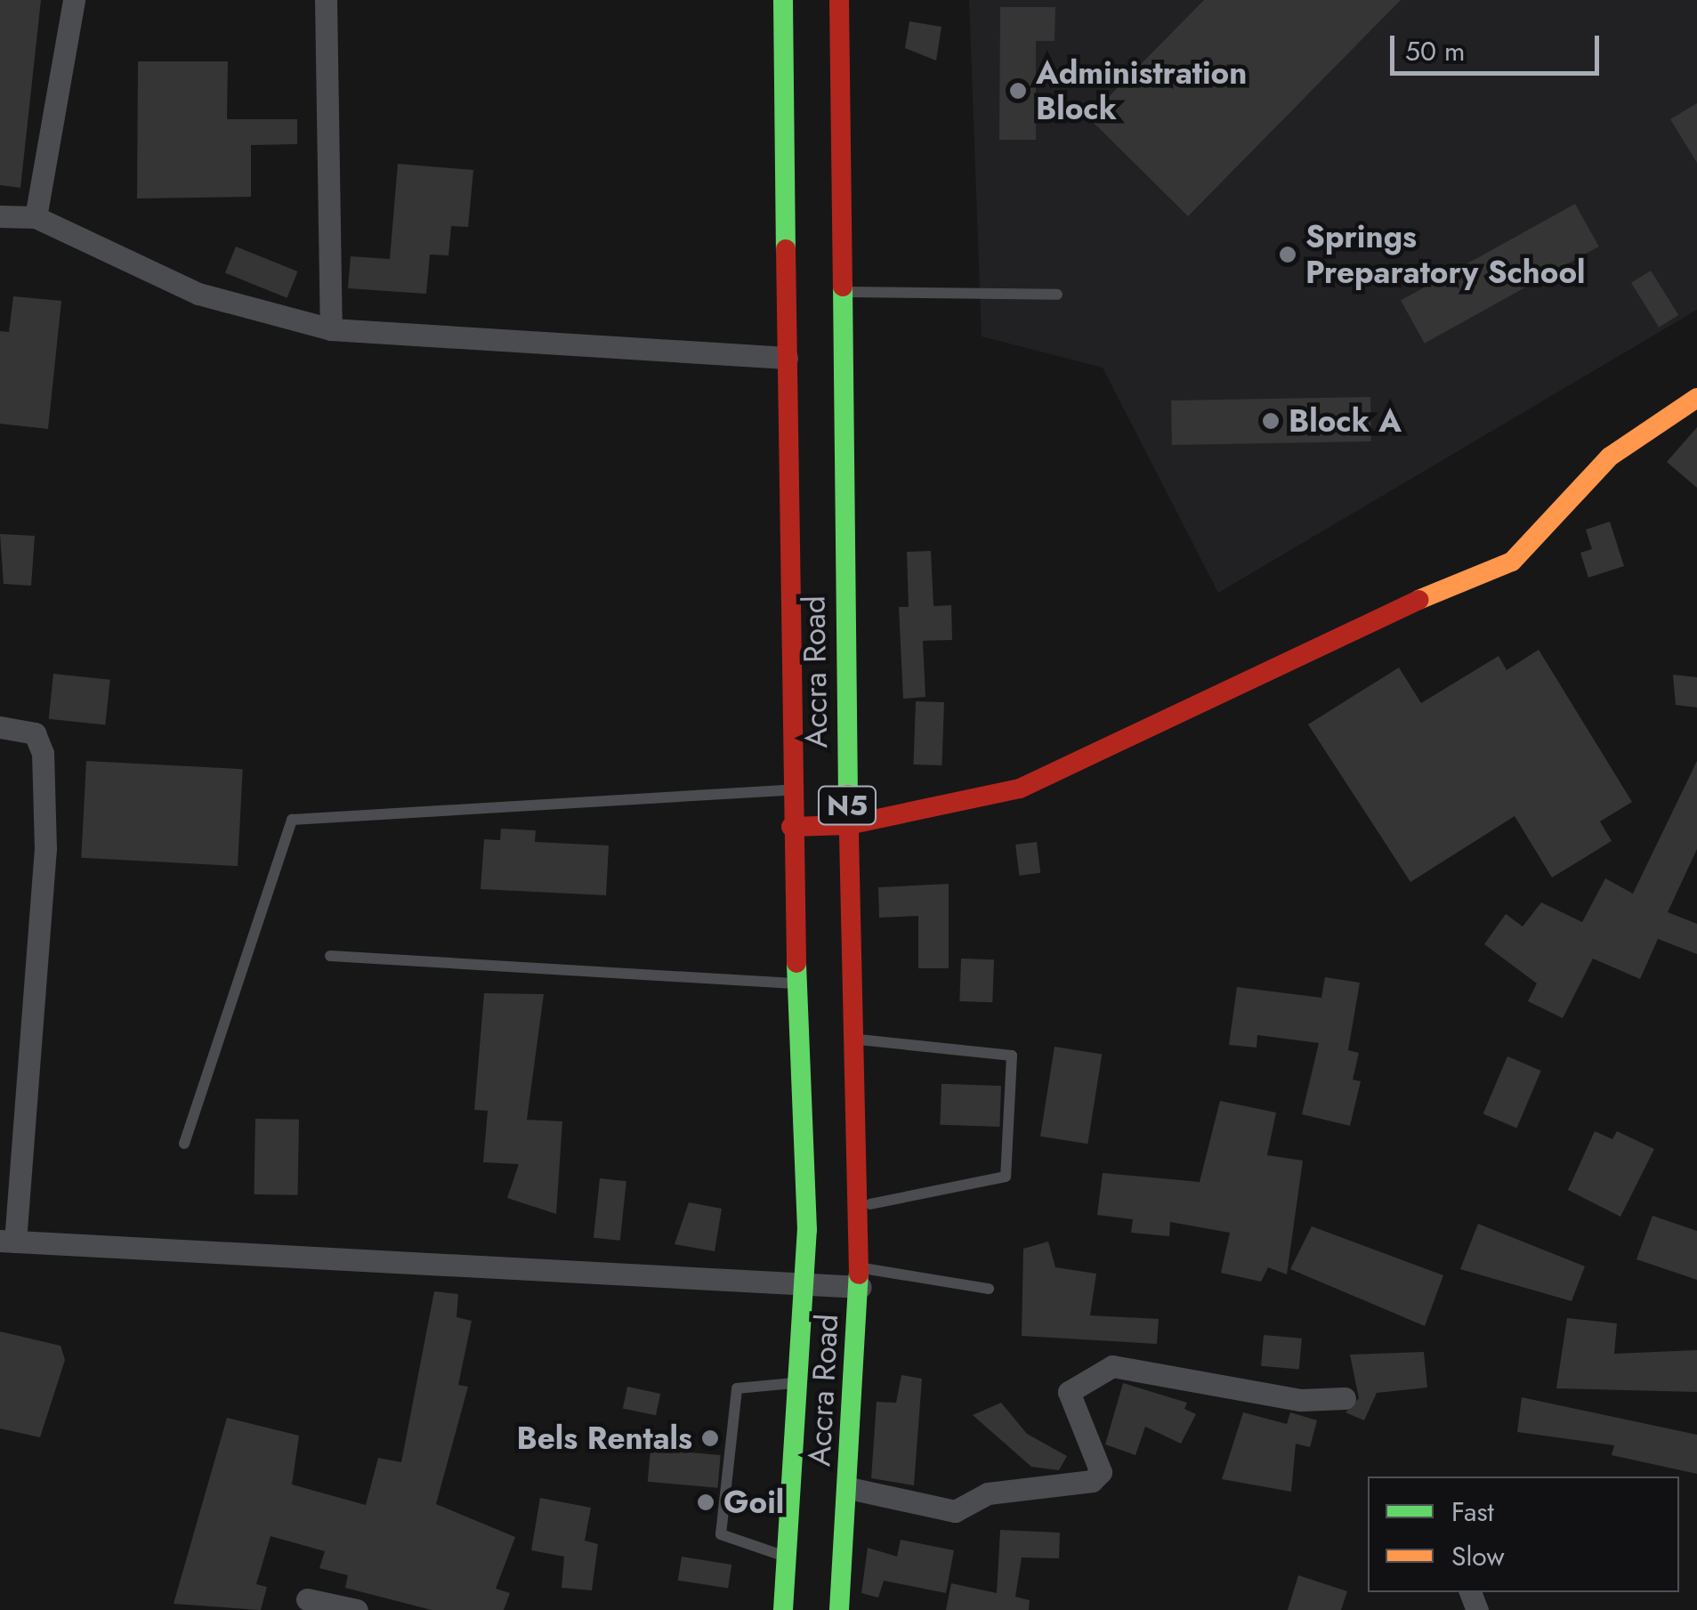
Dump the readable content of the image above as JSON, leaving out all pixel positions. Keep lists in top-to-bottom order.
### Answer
{
  "streets": {
    "main road": ["Accra Road", "N5"]
  },
  "places": [
    "Administration Block",
    "Springs Preparatory School",
    "Block A",
    "Bels Rentals",
    "Goil"
  ],
  "legend": ["Fast", "Slow"],
  "scale_bar": "50 m"
}
